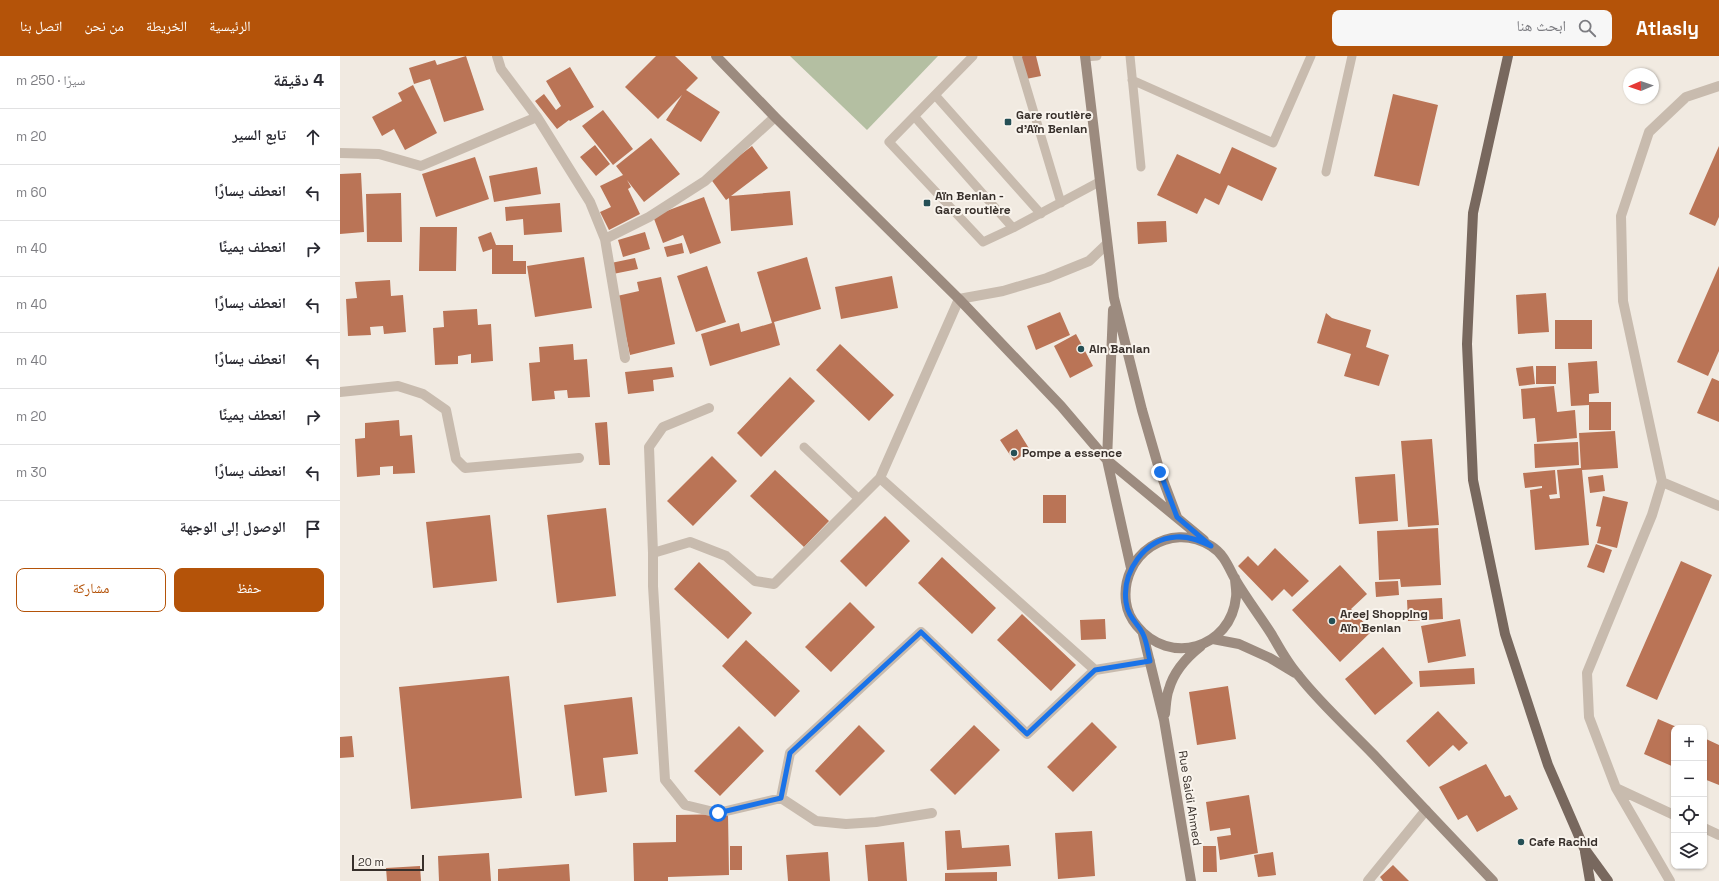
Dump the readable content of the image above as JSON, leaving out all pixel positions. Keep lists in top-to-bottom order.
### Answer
{
  "streets": {
    "main road": ["Rue Saidi Ahmed"]
  },
  "places": {
    "transit": ["Gare routière d'Aïn Benian", "Aïn Benian - Gare routière"],
    "other": [
      "Ain Banian",
      "Pompe a essence",
      "Areej Shopping Aïn Benian",
      "Cafe Rachid"
    ]
  },
  "scale_bar": "20 m",
  "north": "left",
  "page": {
    "header": "Atlasly",
    "search": "ابحث هنا",
    "nav": [
      "الرئيسية",
      "الخريطة",
      "من نحن",
      "اتصل بنا"
    ],
    "heading": ["4 دقيقة", "سيرًا · 250 m"],
    "list": [
      ["تابع السير", "20 m"],
      ["انعطف يسارًا", "60 m"],
      ["انعطف يمينًا", "40 m"],
      ["انعطف يسارًا", "40 m"],
      ["انعطف يسارًا", "40 m"],
      ["انعطف يمينًا", "20 m"],
      ["انعطف يسارًا", "30 m"],
      "الوصول إلى الوجهة"
    ],
    "buttons": ["حفظ", "مشاركة"],
    "map_buttons": ["+", "−"],
    "scale": "20 m"
  }
}
